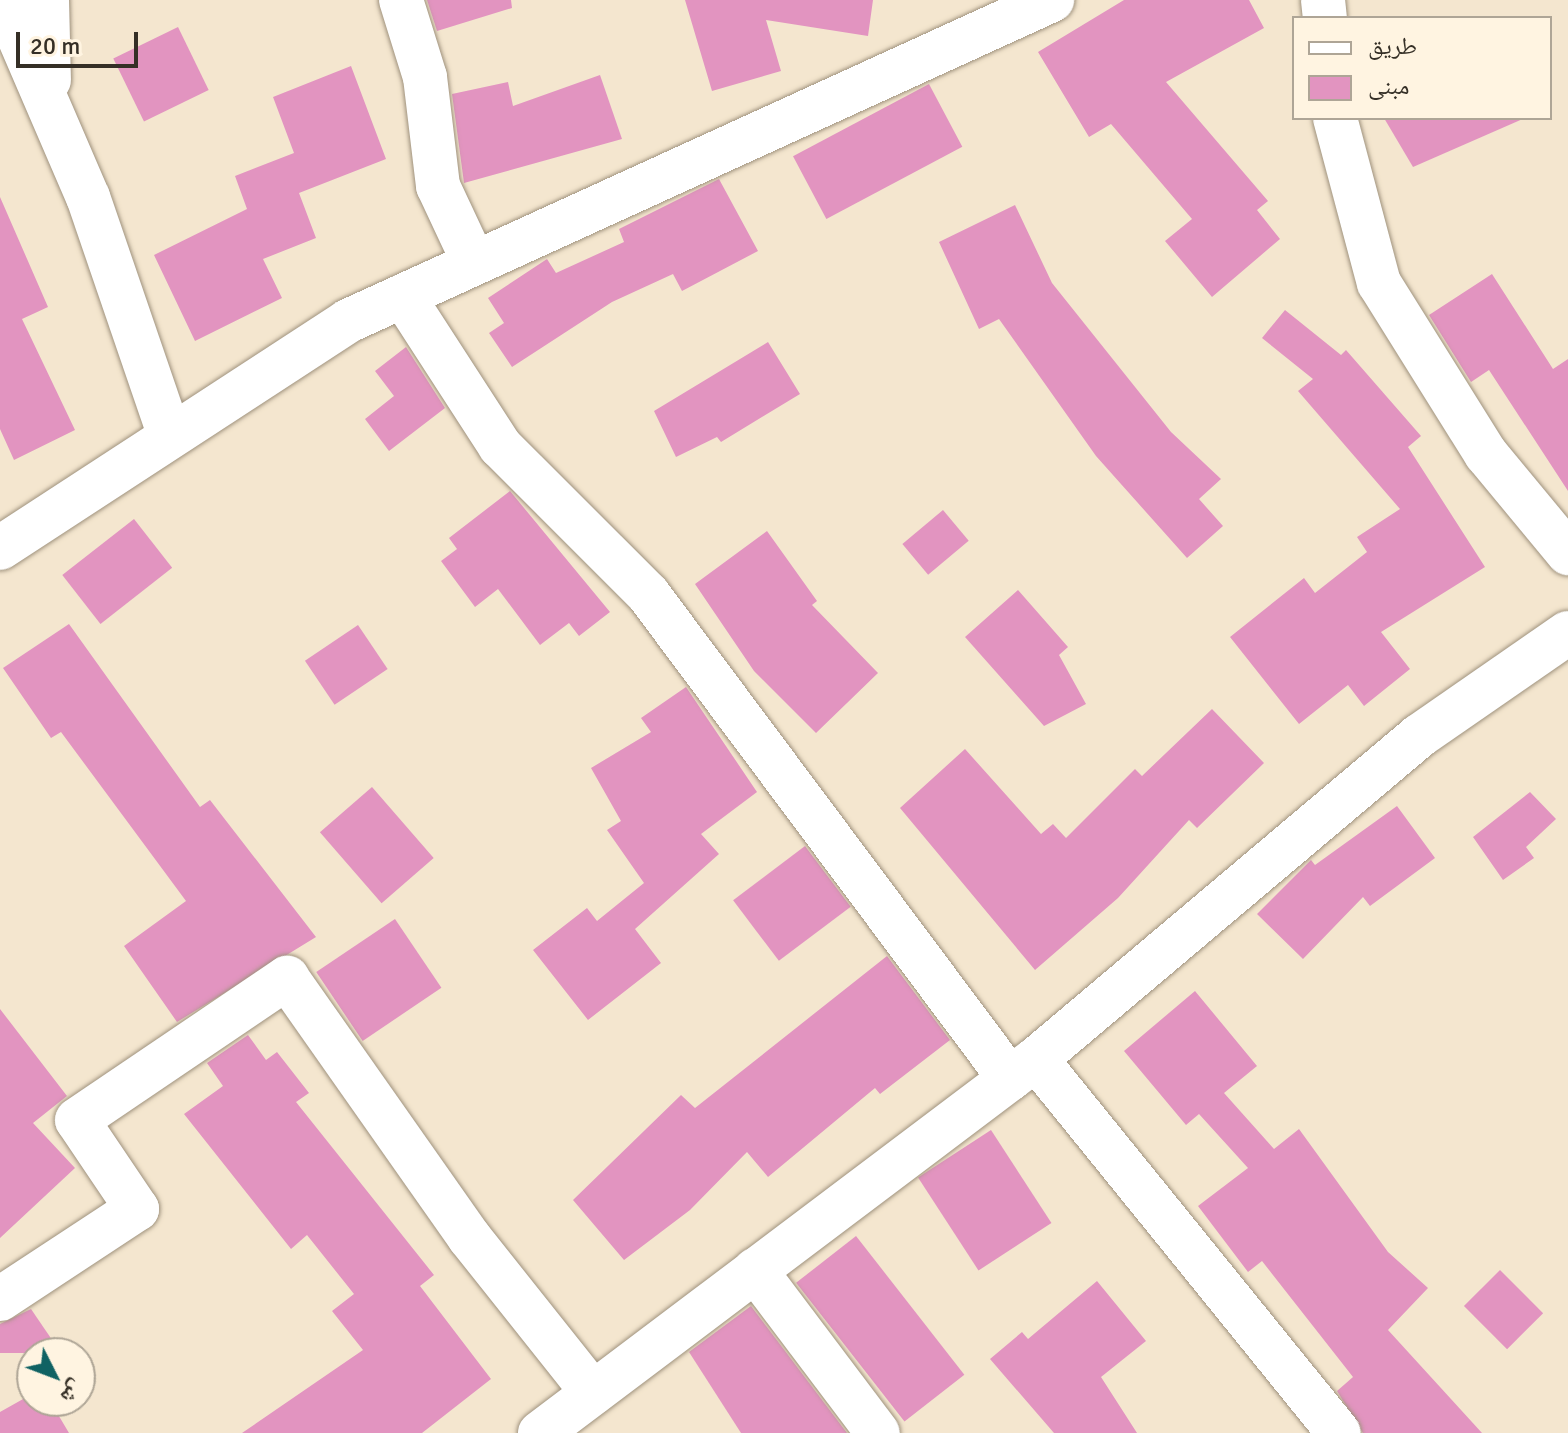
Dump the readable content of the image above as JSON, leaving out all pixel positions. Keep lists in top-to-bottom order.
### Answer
{
  "legend": ["طريق", "مبنى"],
  "scale_bar": "20 m",
  "north": "bottom right"
}
